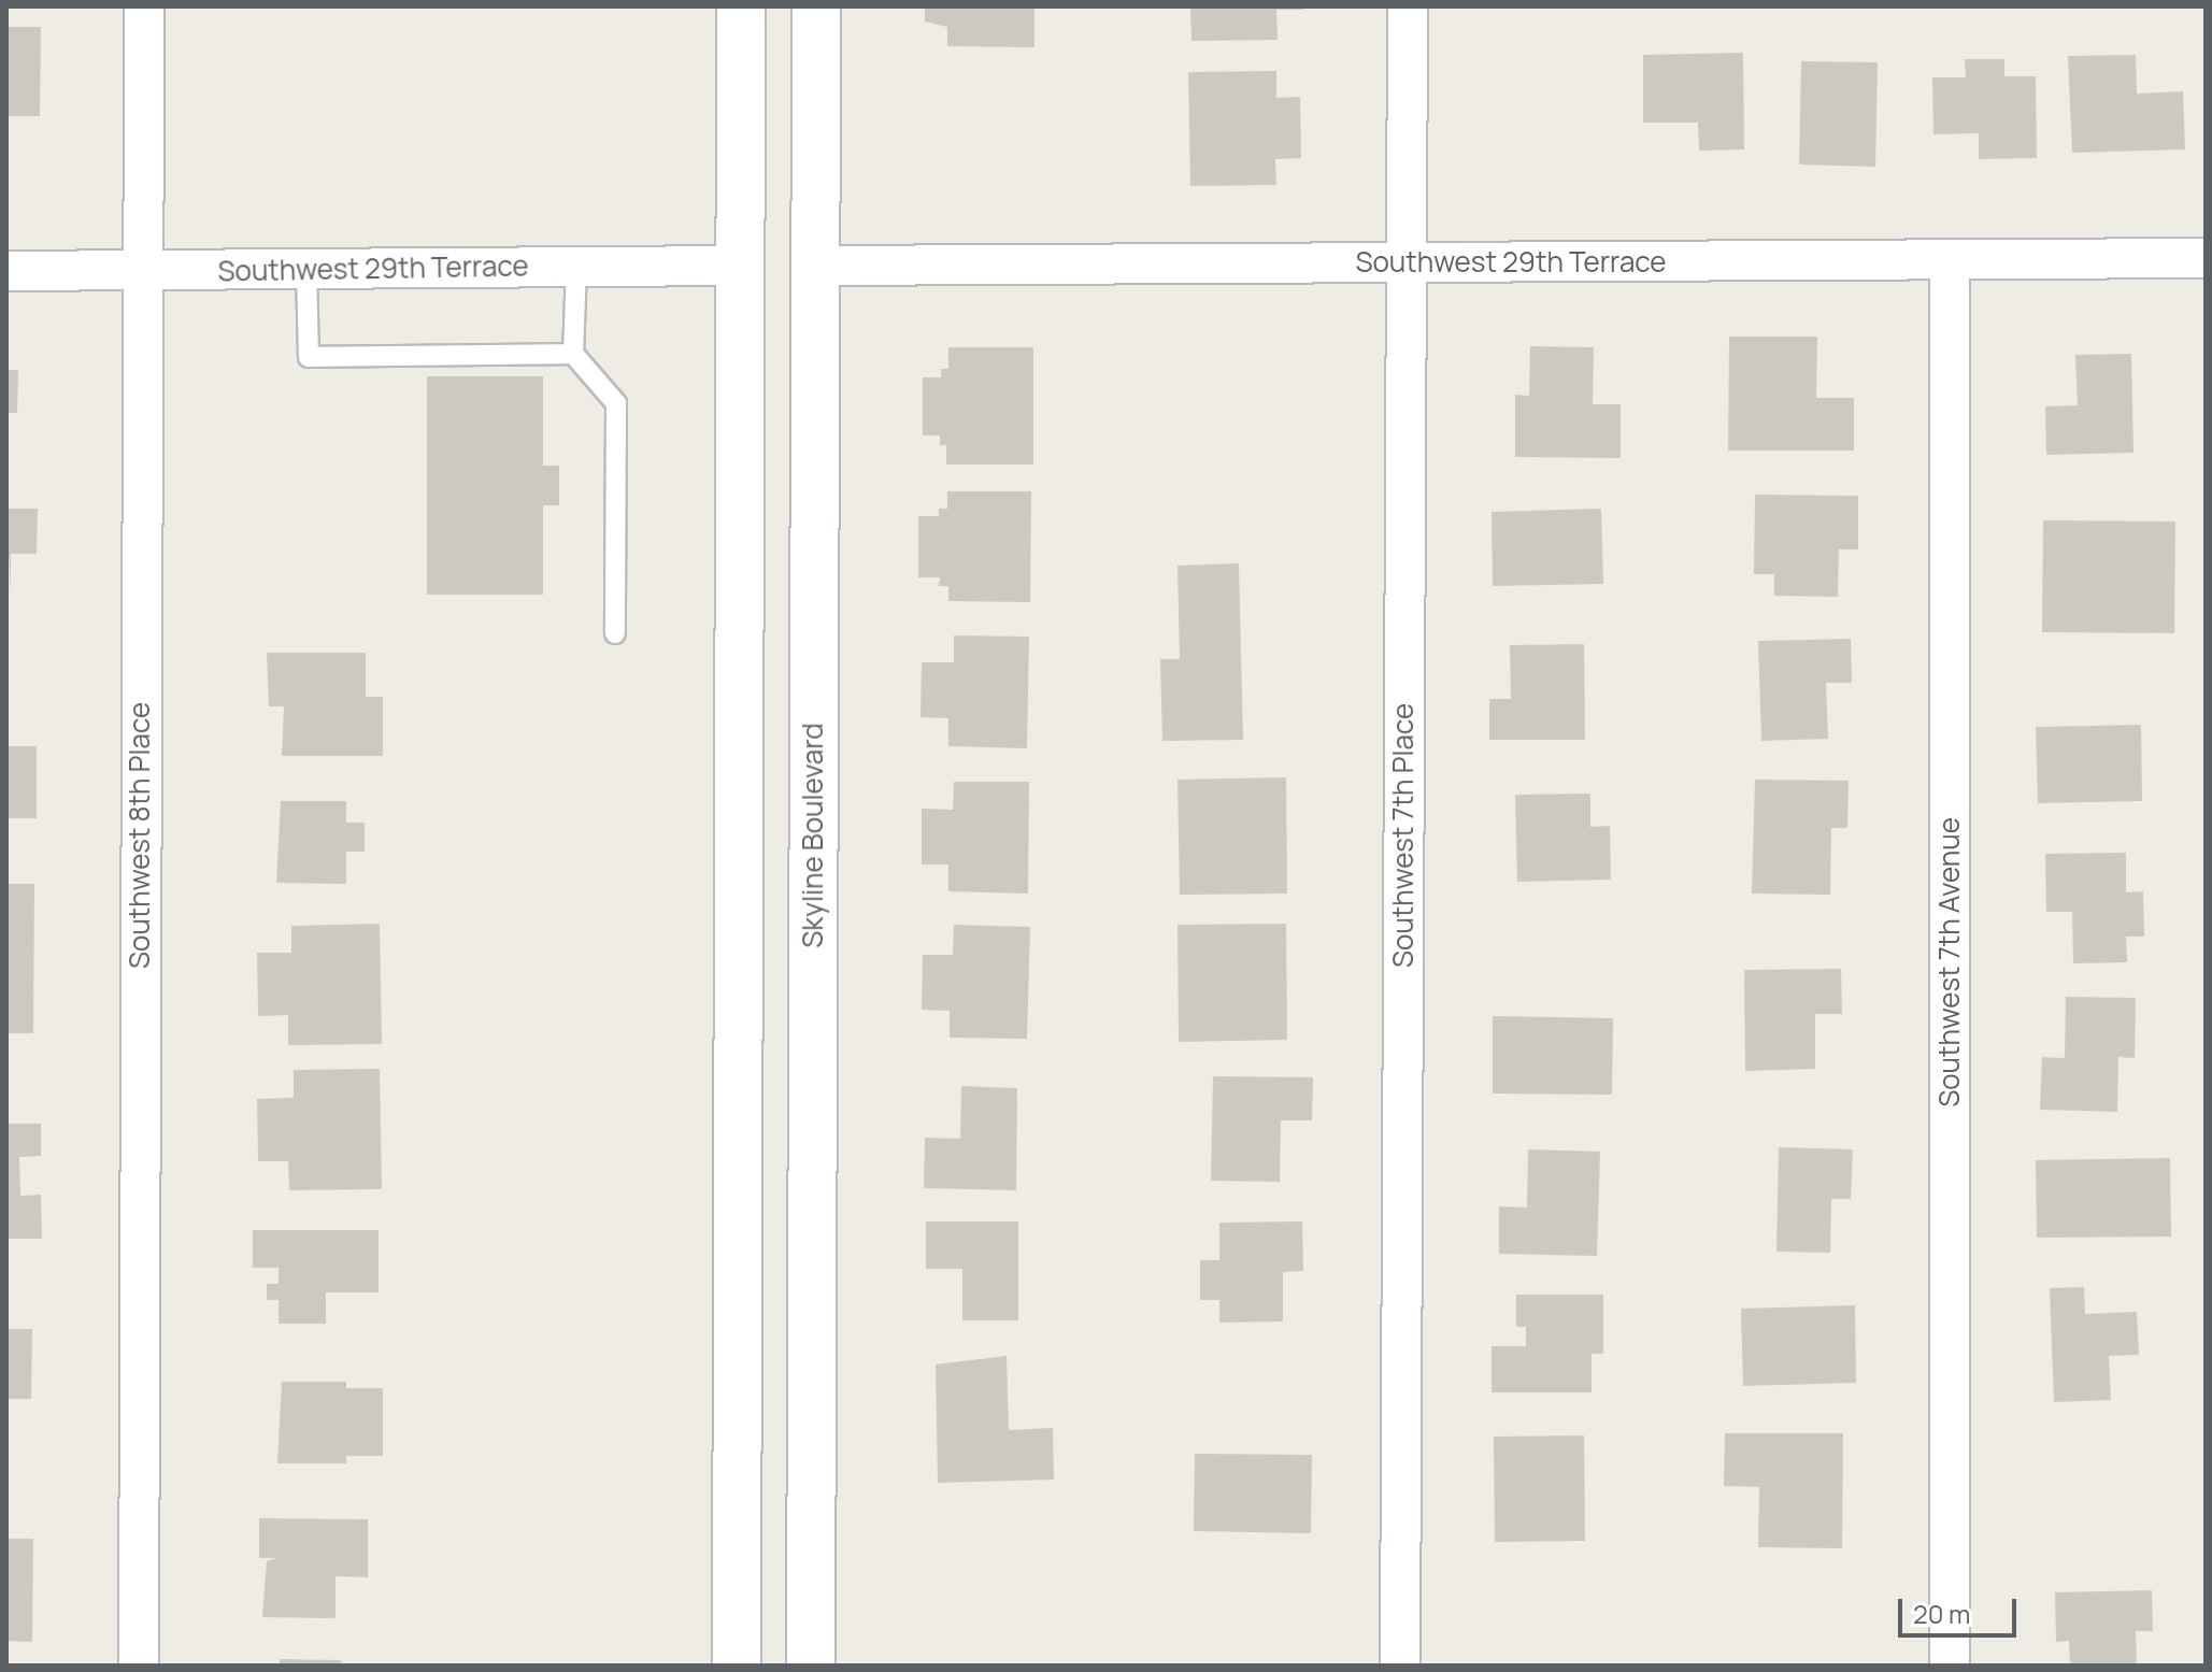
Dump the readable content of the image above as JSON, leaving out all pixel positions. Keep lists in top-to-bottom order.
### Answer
{
  "streets": {
    "street": [
      "Southwest 29th Terrace",
      "Southwest 8th Place",
      "Skyline Boulevard",
      "Southwest 7th Place",
      "Southwest 7th Avenue"
    ]
  },
  "crossings": [
    ["Southwest 29th Terrace", "Southwest 8th Place"],
    ["Southwest 29th Terrace", "Skyline Boulevard"],
    ["Southwest 29th Terrace", "Southwest 7th Place"],
    ["Southwest 29th Terrace", "Southwest 7th Avenue"]
  ],
  "scale_bar": "20 m"
}
